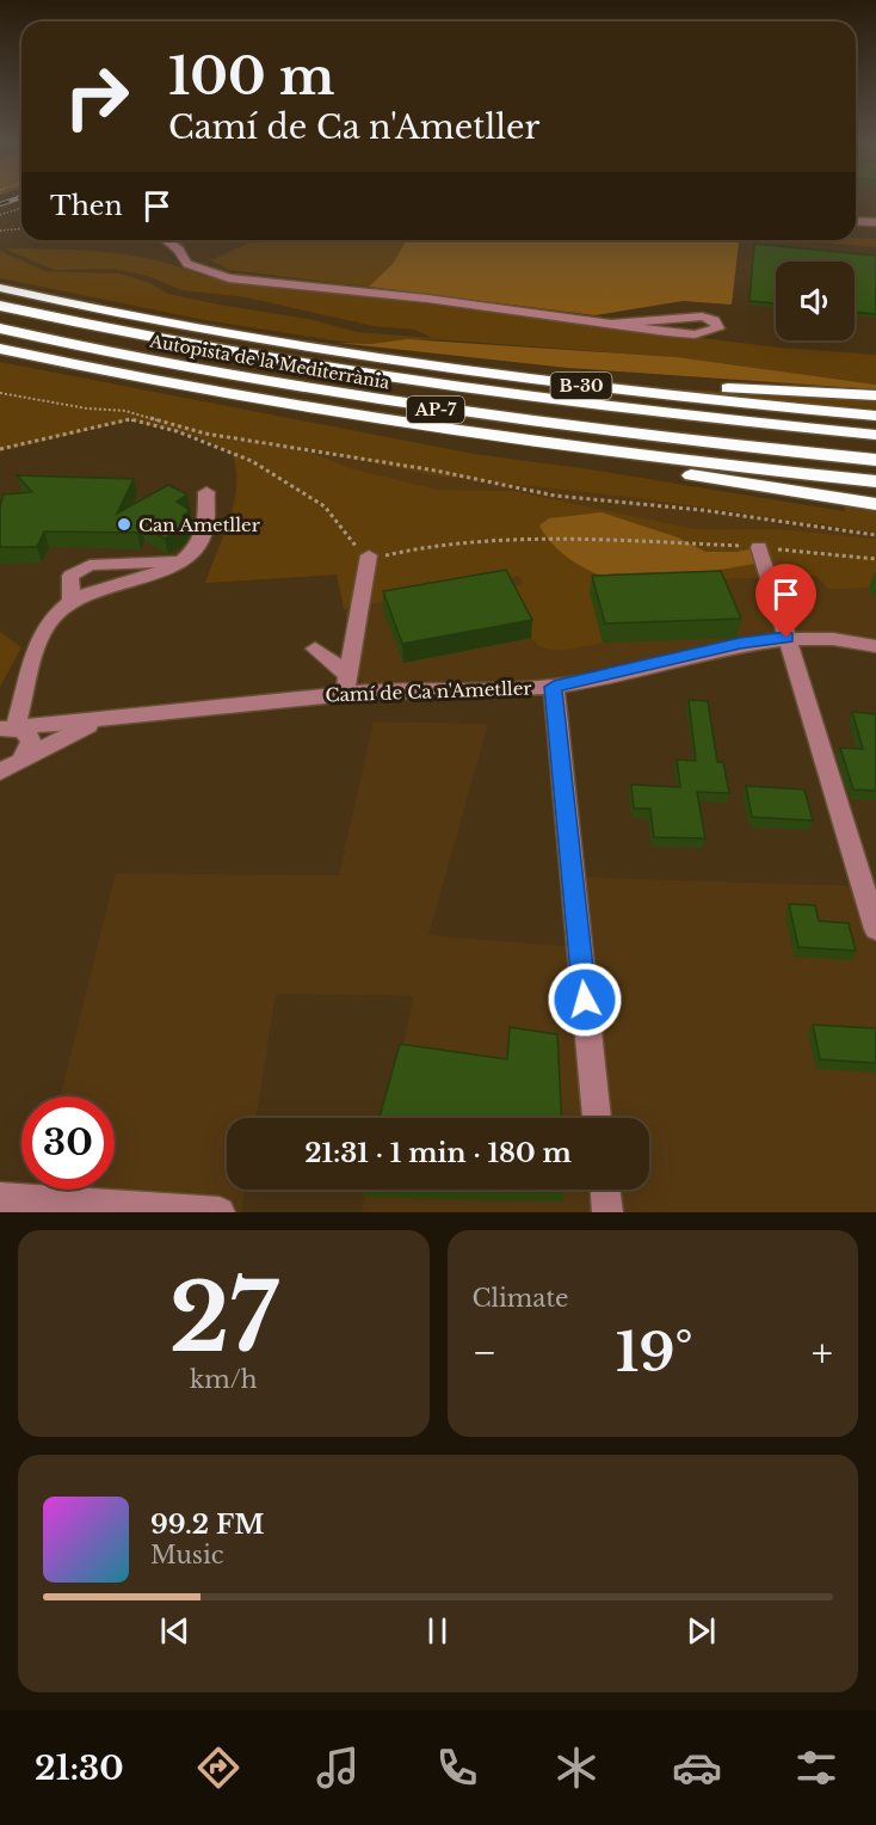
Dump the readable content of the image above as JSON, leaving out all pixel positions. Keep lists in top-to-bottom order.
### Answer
{
  "streets": {
    "highway": ["Autopista de la Mediterrània", "B-30", "AP-7"],
    "street": ["Camí de Ca n'Ametller"]
  },
  "places": ["Can Ametller"],
  "page": {
    "turn": ["100 m", "Camí de Ca n'Ametller"],
    "then": "Then",
    "limit": "30",
    "trip": "21:31 · 1 min · 180 m",
    "tile": [
      ["27", "km/h"],
      "Climate"
    ],
    "heat": ["−", "19°", "+"],
    "song": ["99.2 FM", "Music"],
    "tabs": "21:30"
  }
}
